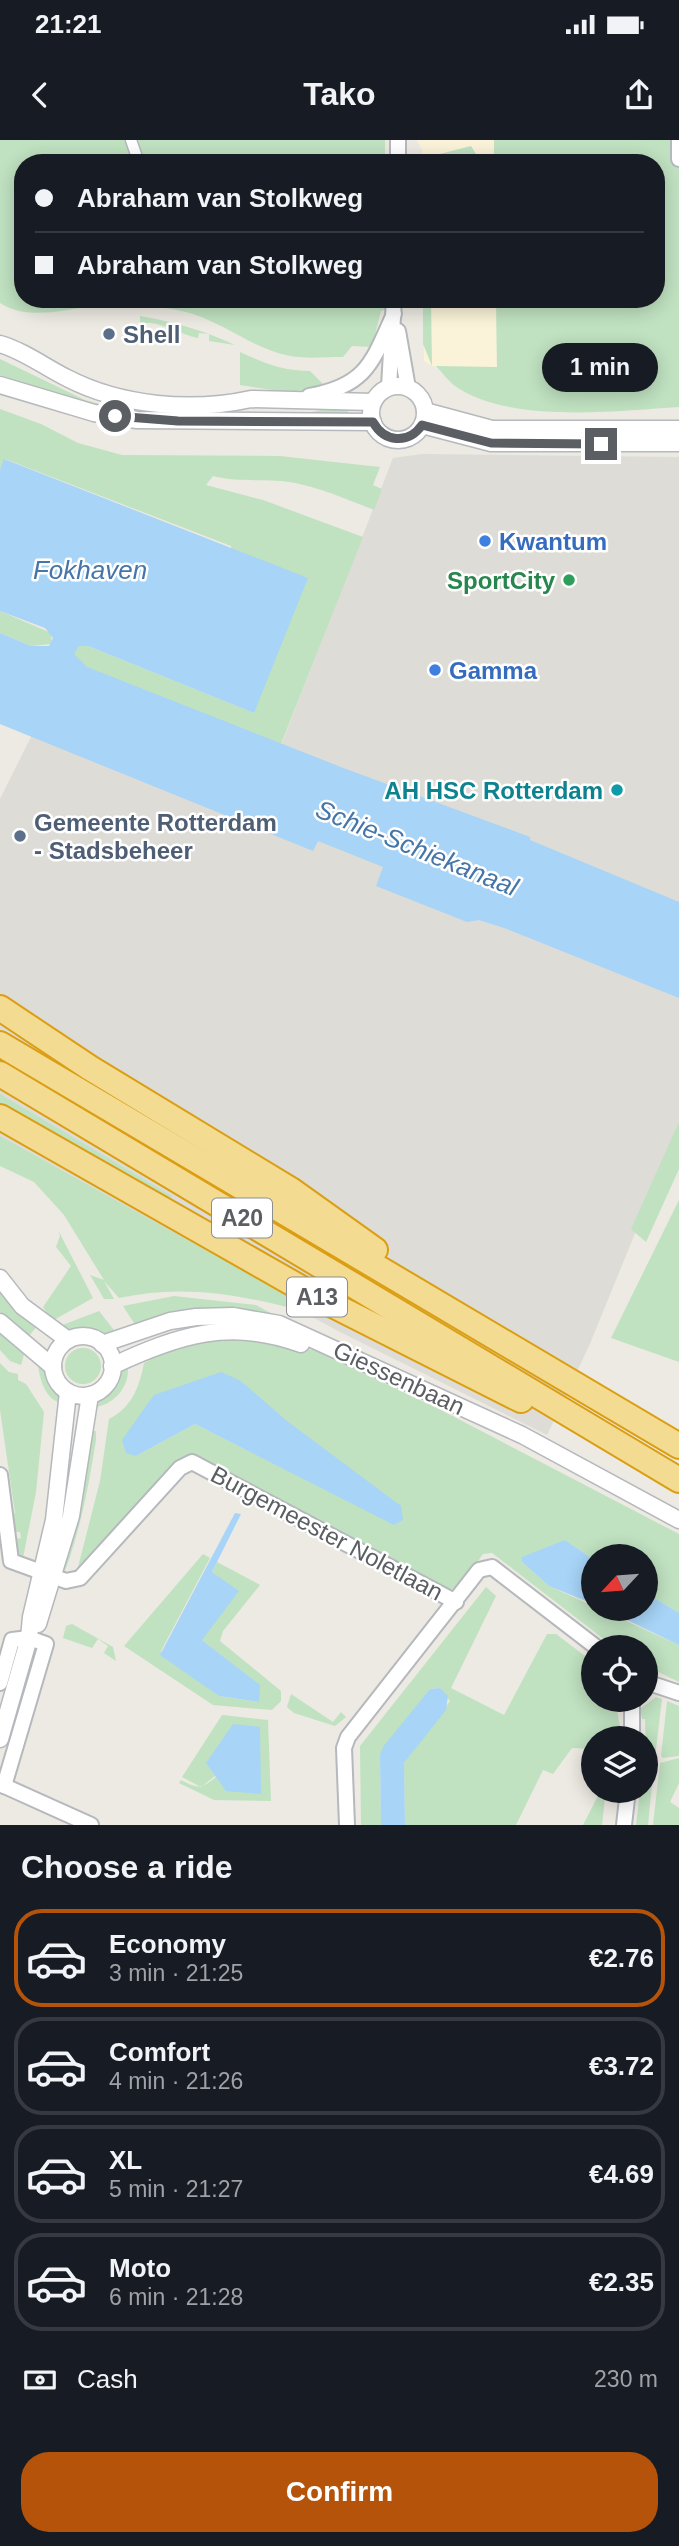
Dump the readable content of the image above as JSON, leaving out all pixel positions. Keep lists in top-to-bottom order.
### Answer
{
  "streets": {
    "highway": ["A20", "A13"],
    "street": ["Giessenbaan", "Burgemeester Noletlaan"]
  },
  "crossings": [
    ["A20", "A13"]
  ],
  "water": ["Fokhaven", "Schie-Schiekanaal"],
  "places": [
    "Shell",
    "Kwantum",
    "SportCity",
    "Gamma",
    "AH HSC Rotterdam",
    "Gemeente Rotterdam - Stadsbeheer"
  ],
  "north": "bottom left",
  "page": {
    "status": "21:21",
    "header": "Tako",
    "banner": ["Abraham van Stolkweg", "Abraham van Stolkweg"],
    "bubble": "1 min",
    "heading": "Choose a ride",
    "list": [
      {
        "name": "Economy",
        "note": "3 min · 21:25",
        "value": "€2.76"
      },
      {
        "name": "Comfort",
        "note": "4 min · 21:26",
        "value": "€3.72"
      },
      {
        "name": "XL",
        "note": "5 min · 21:27",
        "value": "€4.69"
      },
      {
        "name": "Moto",
        "note": "6 min · 21:28",
        "value": "€2.35"
      }
    ],
    "pay": ["Cash", "230 m"],
    "buttons": "Confirm"
  }
}
